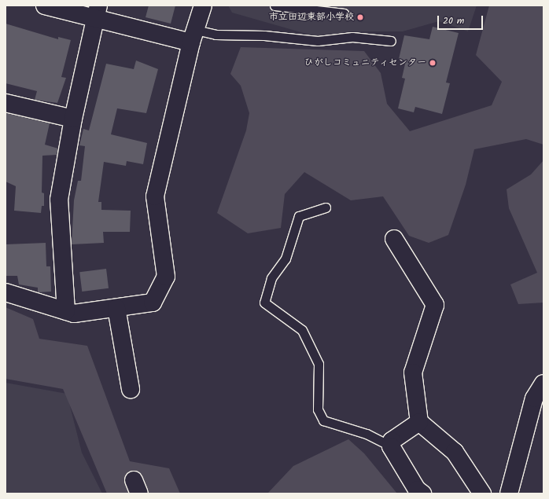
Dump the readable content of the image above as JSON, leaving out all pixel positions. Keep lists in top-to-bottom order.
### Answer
{
  "places": ["市立田辺東部小学校", "ひがしコミュニティセンター"],
  "scale_bar": "20 m"
}
